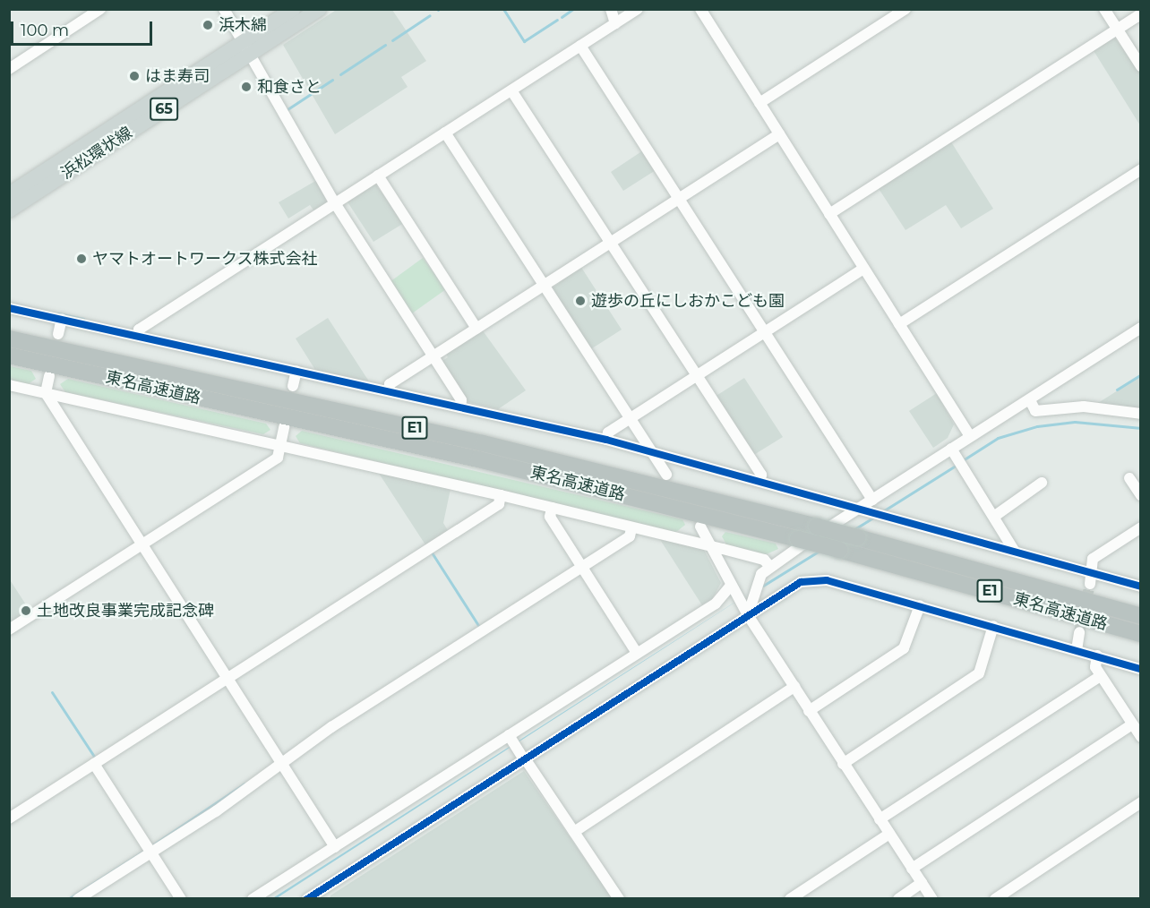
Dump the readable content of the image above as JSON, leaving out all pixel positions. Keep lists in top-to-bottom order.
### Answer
{
  "streets": {
    "highway": ["東名高速道路", "E1"],
    "main road": ["65", "浜松環状線"]
  },
  "places": [
    "浜木綿",
    "はま寿司",
    "和食さと",
    "ヤマトオートワークス株式会社",
    "遊歩の丘にしおかこども園",
    "土地改良事業完成記念碑"
  ],
  "scale_bar": "100 m"
}
